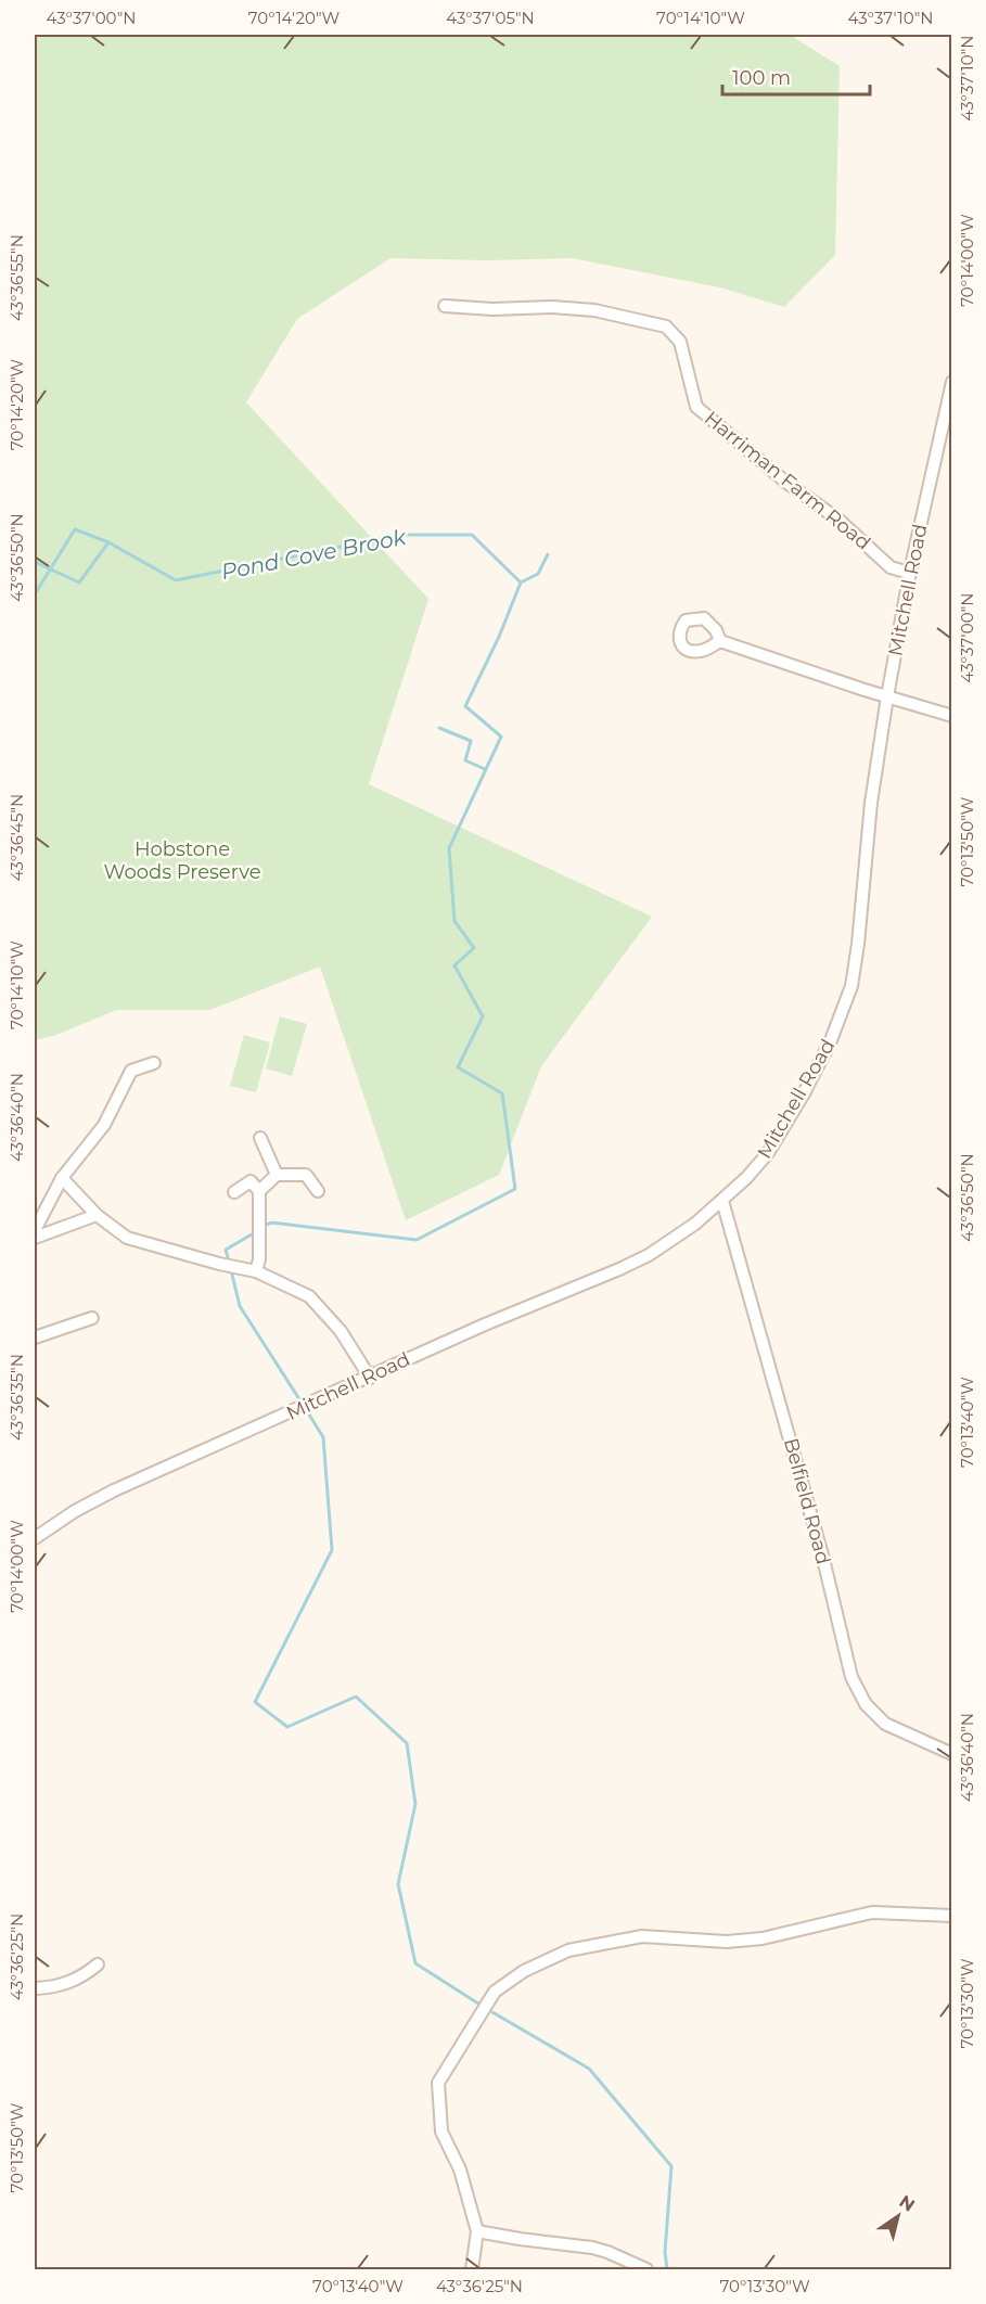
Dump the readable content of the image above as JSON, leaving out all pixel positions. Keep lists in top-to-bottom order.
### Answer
{
  "streets": {
    "street": ["Harriman Farm Road", "Mitchell Road", "Belfield Road"]
  },
  "crossings": [
    ["Harriman Farm Road", "Mitchell Road"],
    ["Mitchell Road", "Belfield Road"]
  ],
  "water": ["Pond Cove Brook"],
  "parks": ["Hobstone Woods Preserve"],
  "scale_bar": "100 m",
  "north": "top right",
  "coordinates": [
    "43°37'00\"N",
    "70°14'20\"W",
    "43°37'05\"N",
    "70°14'10\"W",
    "43°37'10\"N",
    "70°14'00\"W",
    "43°36'55\"N",
    "43°36'50\"N",
    "43°36'45\"N",
    "70°13'50\"W",
    "43°36'40\"N",
    "43°36'35\"N",
    "70°13'40\"W",
    "43°36'25\"N",
    "70°13'30\"W"
  ]
}
